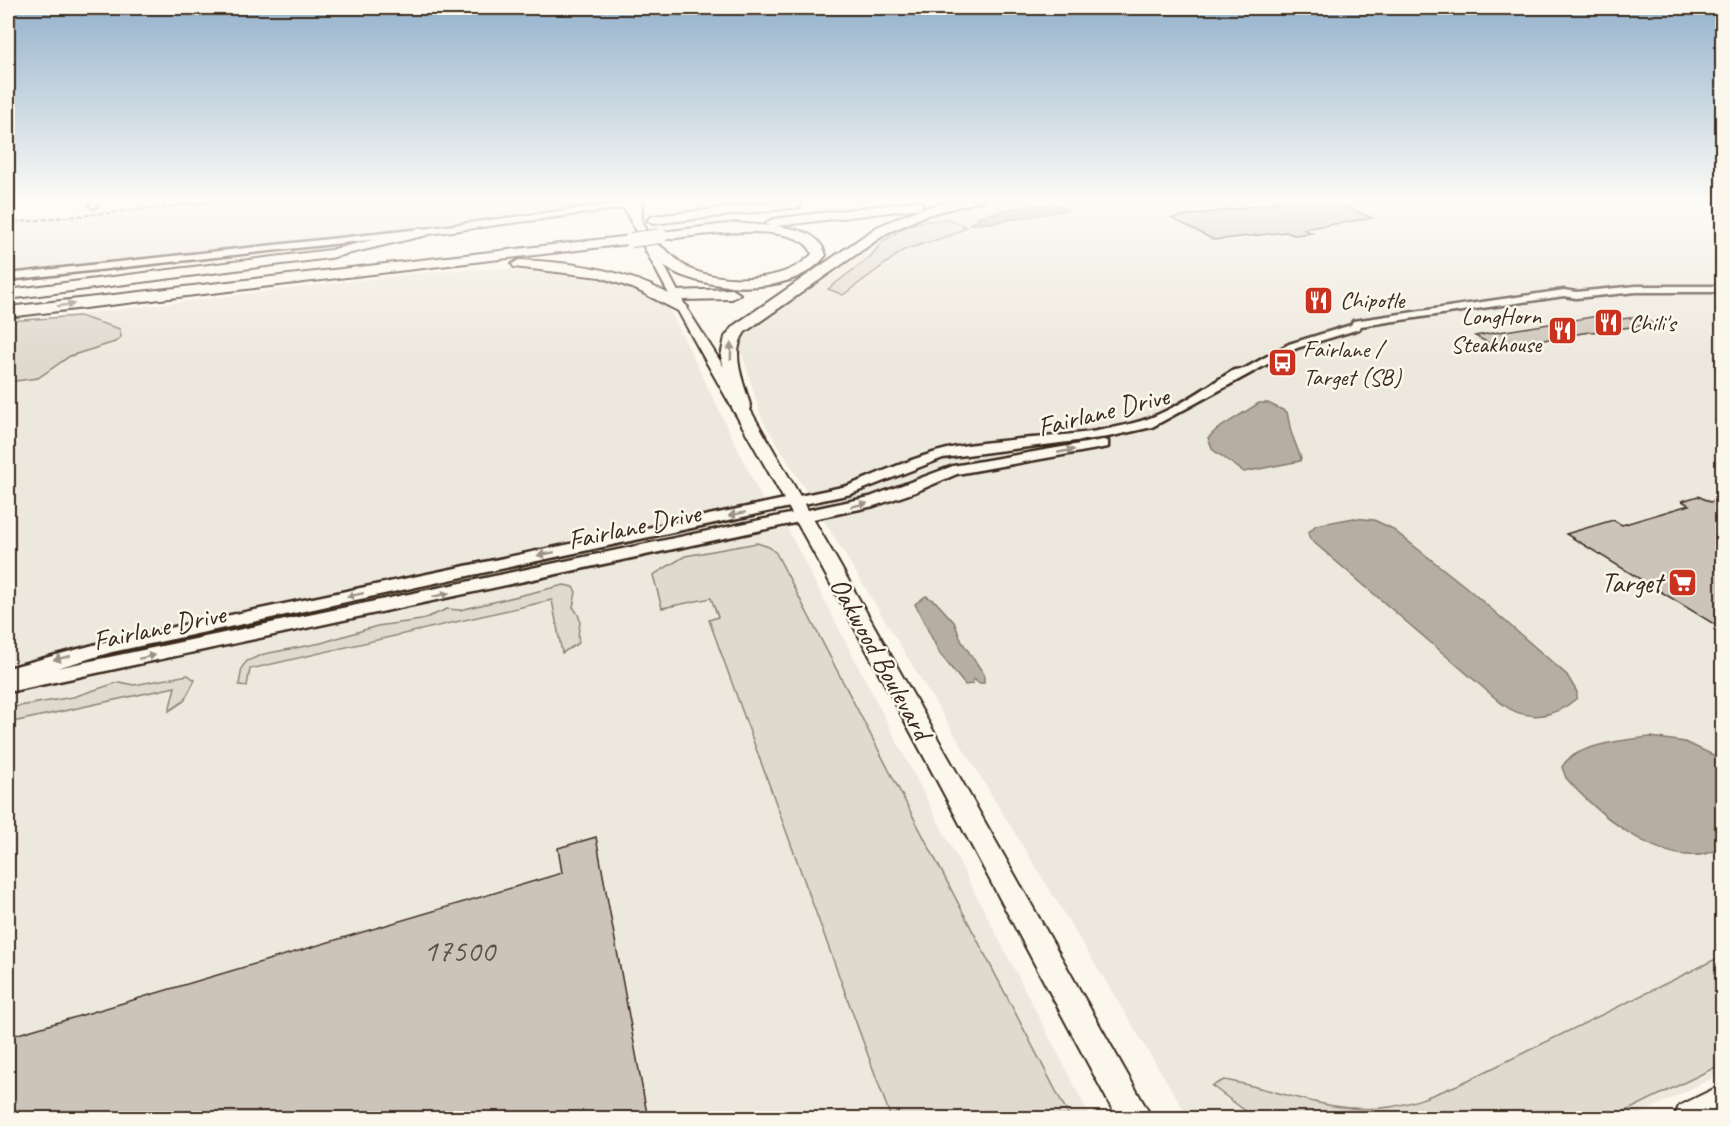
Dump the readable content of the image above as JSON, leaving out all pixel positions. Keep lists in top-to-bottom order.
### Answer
{
  "streets": {
    "main road": ["Oakwood Boulevard"],
    "street": ["Fairlane Drive"]
  },
  "crossings": [
    ["Fairlane Drive", "Oakwood Boulevard"]
  ],
  "places": {
    "restaurant": ["Chipotle", "Chili's", "LongHorn Steakhouse"],
    "bus stop": ["Fairlane / Target (SB)"],
    "supermarket": ["Target"]
  },
  "house_numbers": ["17500"]
}
